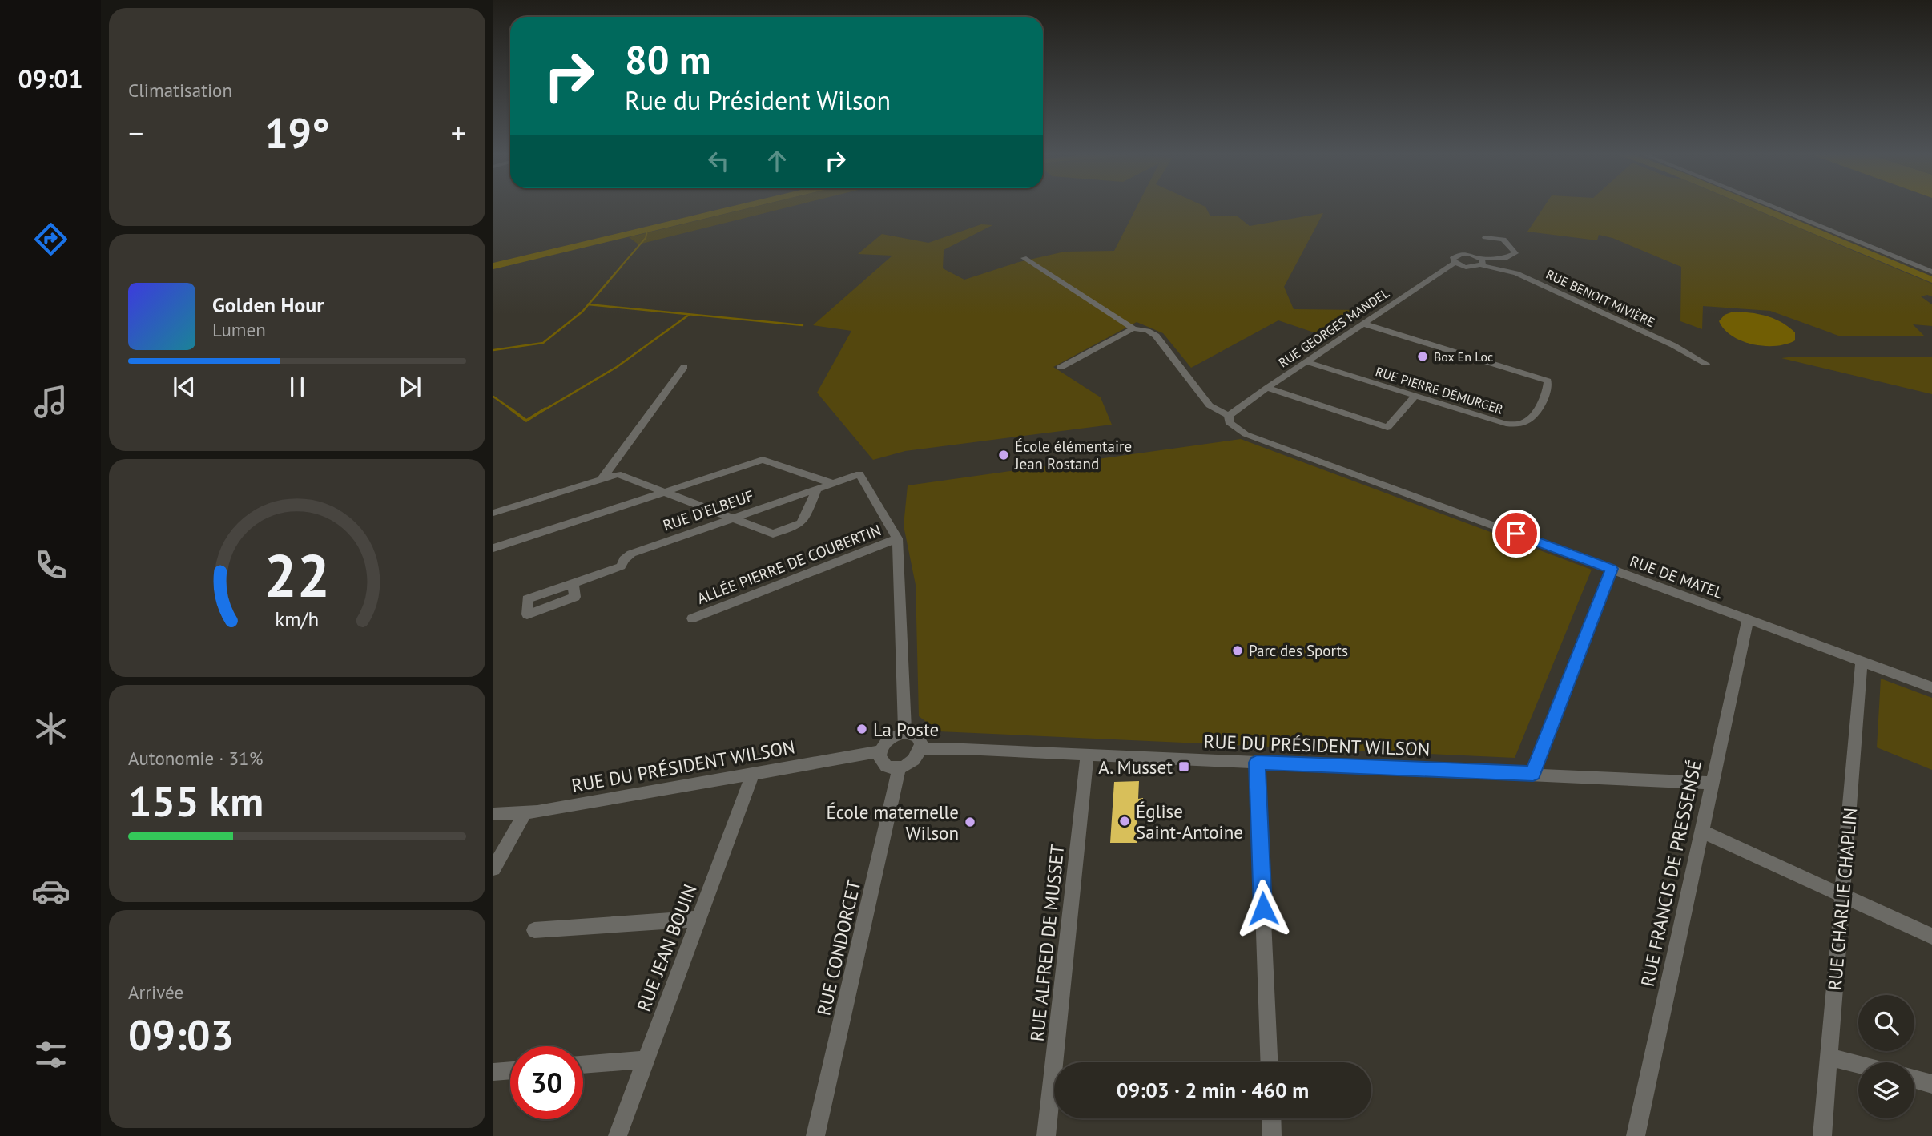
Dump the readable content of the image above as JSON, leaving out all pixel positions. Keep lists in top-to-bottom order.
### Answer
{
  "streets": {
    "street": [
      "RUE BENOIT MIVIÈRE",
      "RUE GEORGES MANDEL",
      "RUE PIERRE DÉMURGER",
      "RUE D'ELBEUF",
      "ALLÉE PIERRE DE COUBERTIN",
      "RUE DE MATEL",
      "RUE DU PRÉSIDENT WILSON",
      "RUE FRANCIS DE PRESSENSÉ",
      "RUE CHARLIE CHAPLIN",
      "RUE ALFRED DE MUSSET",
      "RUE JEAN BOUIN",
      "RUE CONDORCET"
    ]
  },
  "crossings": [
    ["RUE BENOIT MIVIÈRE", "RUE GEORGES MANDEL"],
    ["RUE GEORGES MANDEL", "RUE PIERRE DÉMURGER"],
    ["RUE GEORGES MANDEL", "RUE DE MATEL"],
    ["RUE D'ELBEUF", "ALLÉE PIERRE DE COUBERTIN"],
    ["RUE DE MATEL", "RUE FRANCIS DE PRESSENSÉ"],
    ["RUE DE MATEL", "RUE CHARLIE CHAPLIN"],
    ["RUE DU PRÉSIDENT WILSON", "RUE FRANCIS DE PRESSENSÉ"],
    ["RUE DU PRÉSIDENT WILSON", "RUE ALFRED DE MUSSET"],
    ["RUE DU PRÉSIDENT WILSON", "RUE JEAN BOUIN"],
    ["RUE DU PRÉSIDENT WILSON", "RUE CONDORCET"]
  ],
  "places": {
    "other": [
      "Box En Loc",
      "École élémentaire Jean Rostand",
      "Parc des Sports",
      "La Poste",
      "Église Saint-Antoine",
      "École maternelle Wilson"
    ],
    "transit": ["A. Musset"]
  },
  "page": {
    "tabs": "09:01",
    "tile": [
      "Climatisation",
      ["Autonomie · 31%", "155 km"],
      ["Arrivée", "09:03"]
    ],
    "turn": ["80 m", "Rue du Président Wilson"],
    "heat": ["−", "19°", "+"],
    "song": ["Golden Hour", "Lumen"],
    "limit": "30",
    "trip": "09:03 · 2 min · 460 m",
    "gauge": ["22", "km/h"]
  }
}
